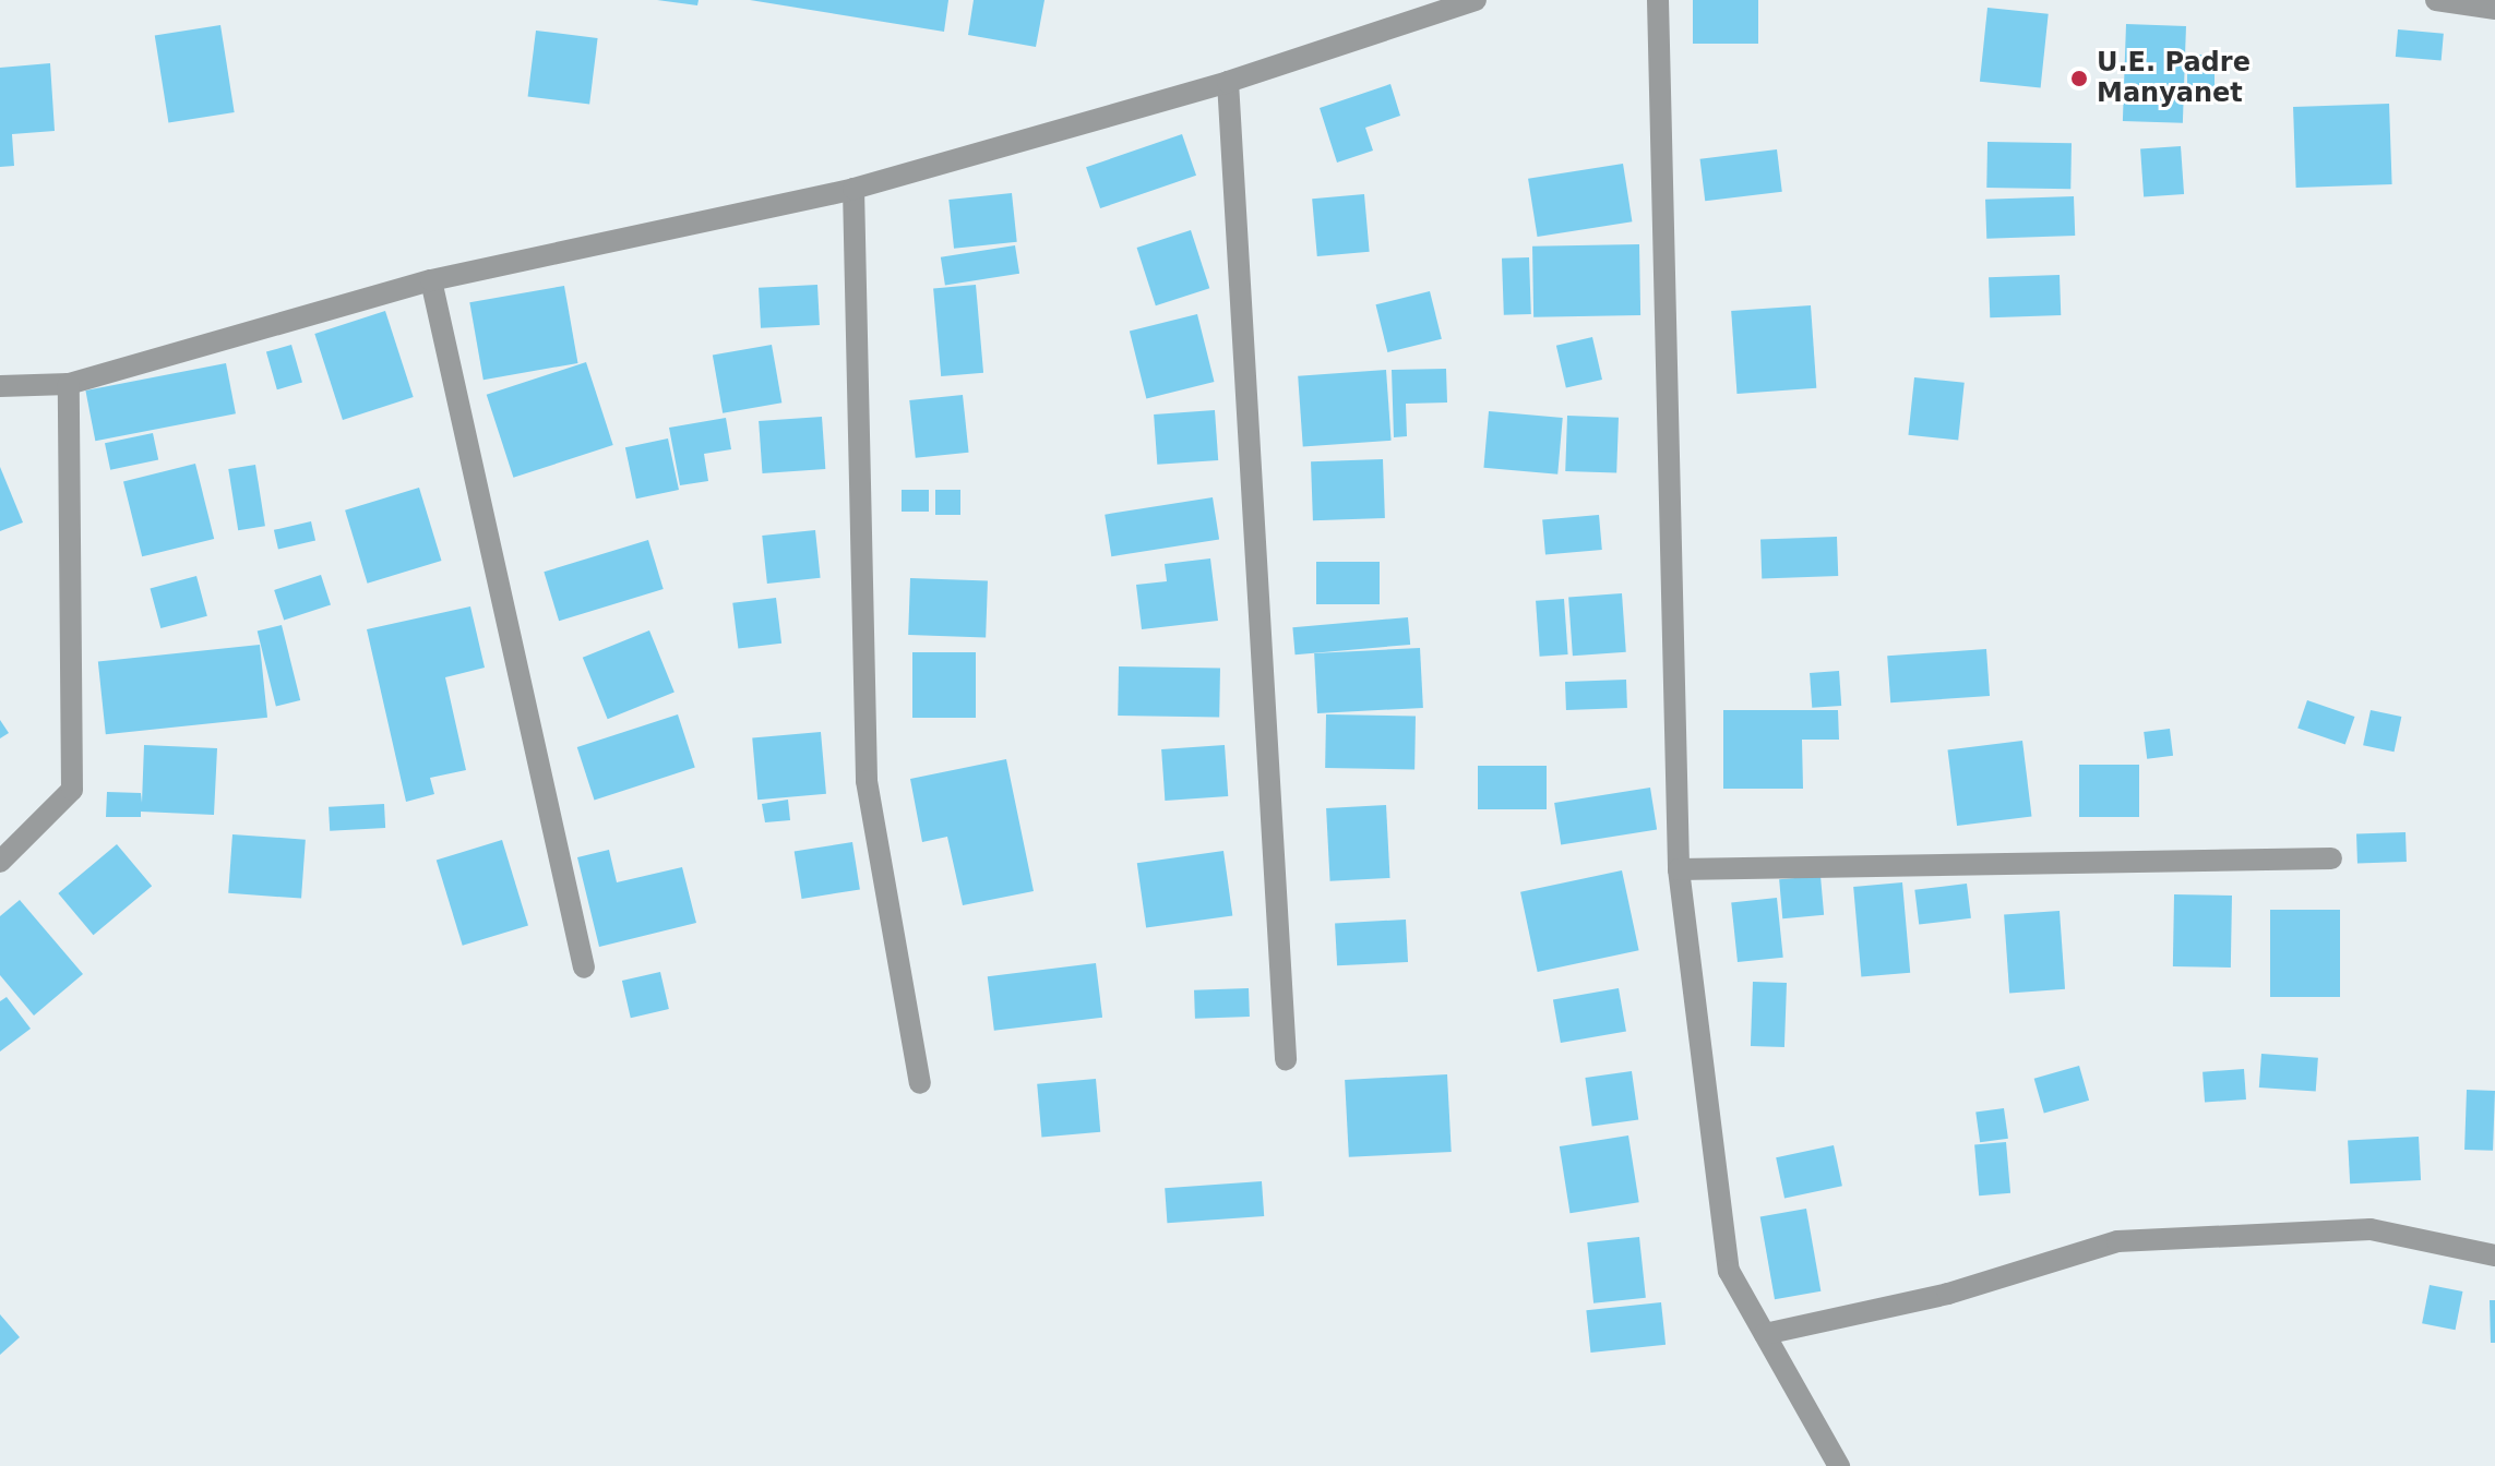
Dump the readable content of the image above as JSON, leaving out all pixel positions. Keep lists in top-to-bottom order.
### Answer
{
  "places": ["U.E. Padre Manyanet"]
}
